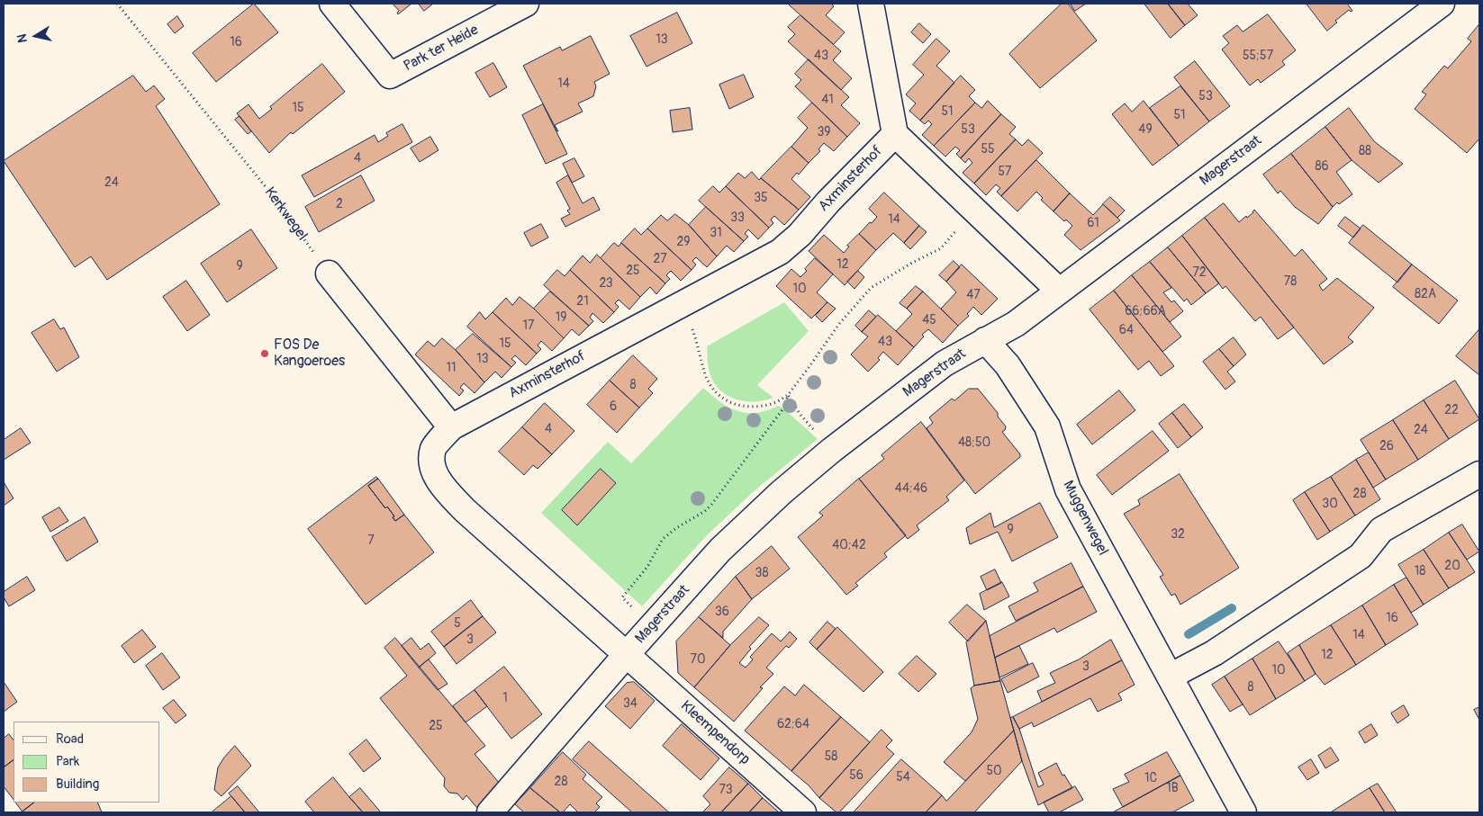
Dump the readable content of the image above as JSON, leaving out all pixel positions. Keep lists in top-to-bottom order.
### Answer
{
  "streets": {
    "street": [
      "Park ter Heide",
      "Magerstraat",
      "Axminsterhof",
      "Muggenwegel",
      "Kleempendorp"
    ],
    "path": ["Kerkwegel"]
  },
  "crossings": [
    ["Magerstraat", "Axminsterhof"],
    ["Magerstraat", "Muggenwegel"],
    ["Magerstraat", "Kleempendorp"],
    ["Axminsterhof", "Kleempendorp"]
  ],
  "places": ["FOS De Kangoeroes"],
  "house_numbers": [
    "13",
    "16",
    "43",
    "55;57",
    "14",
    "53",
    "41",
    "15",
    "51",
    "51",
    "53",
    "49",
    "39",
    "55",
    "88",
    "4",
    "86",
    "57",
    "24",
    "35",
    "2",
    "33",
    "14",
    "61",
    "31",
    "29",
    "27",
    "12",
    "9",
    "25",
    "72",
    "78",
    "23",
    "10",
    "82A",
    "47",
    "21",
    "66;66A",
    "19",
    "45",
    "17",
    "64",
    "43",
    "15",
    "13",
    "11",
    "8",
    "6",
    "22",
    "4",
    "24",
    "48;50",
    "26",
    "44;46",
    "28",
    "30",
    "9",
    "32",
    "7",
    "40;42",
    "20",
    "18",
    "38",
    "36",
    "16",
    "5",
    "14",
    "3",
    "12",
    "70",
    "3",
    "10",
    "8",
    "1",
    "34",
    "62;64",
    "25",
    "58",
    "50",
    "56",
    "54",
    "1C",
    "28",
    "1B",
    "73"
  ],
  "legend": ["Road", "Park", "Building"],
  "north": "left"
}
